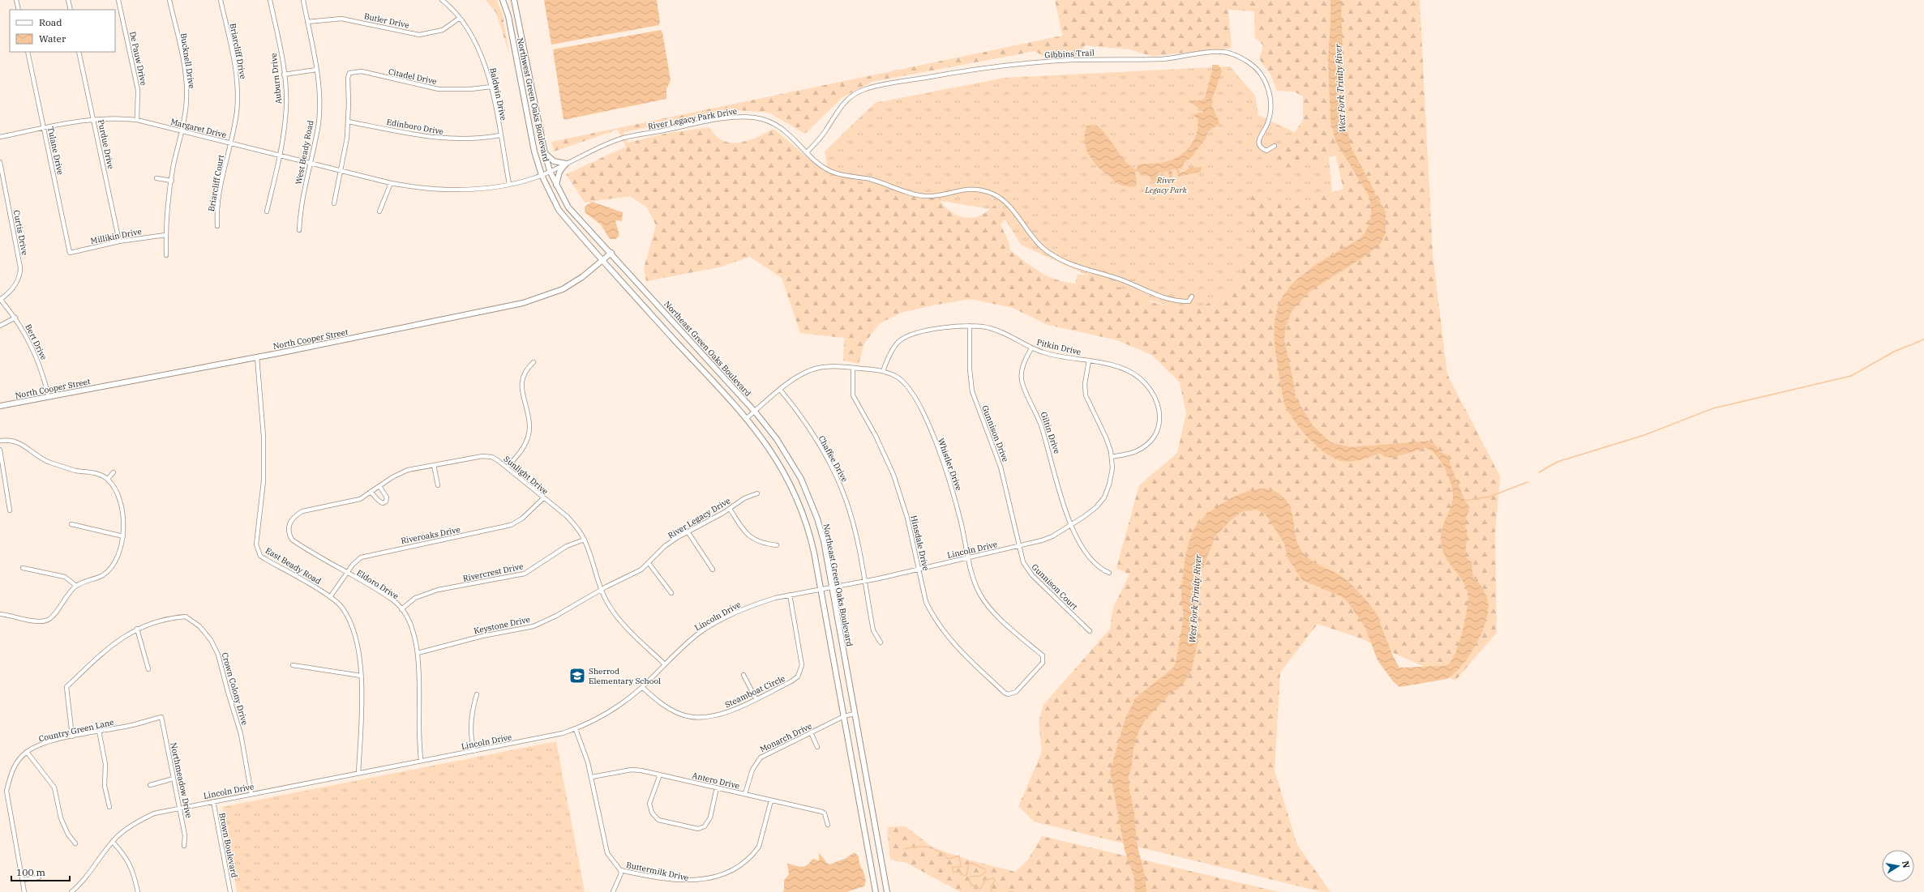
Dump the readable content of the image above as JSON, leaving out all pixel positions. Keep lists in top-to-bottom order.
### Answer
{
  "streets": {
    "main road": ["Northwest Green Oaks Boulevard", "North Cooper Street", "Northeast Green Oaks Boulevard"],
    "street": [
      "Butler Drive",
      "Briarcliff Drive",
      "Gibbins Trail",
      "De Pauw Drive",
      "Bucknell Drive",
      "Citadel Drive",
      "Auburn Drive",
      "Baldwin Drive",
      "River Legacy Park Drive",
      "Edinboro Drive",
      "Margaret Drive",
      "Purdue Drive",
      "Tulane Drive",
      "West Beady Road",
      "Briarcliff Court",
      "Curtis Drive",
      "Millikin Drive",
      "Bert Drive",
      "Pitkin Drive",
      "Giltin Drive",
      "Gunnison Drive",
      "Chaffee Drive",
      "Whistler Drive",
      "Sunlight Drive",
      "River Legacy Drive",
      "Riveroaks Drive",
      "Hinsdale Drive",
      "Lincoln Drive",
      "East Beady Road",
      "Rivercrest Drive",
      "Eldoro Drive",
      "Gunnison Court",
      "Keystone Drive",
      "Crown Colony Drive",
      "Steamboat Circle",
      "Country Green Lane",
      "Monarch Drive",
      "Northmeadow Drive",
      "Antero Drive",
      "Brown Boulevard",
      "Buttermilk Drive"
    ]
  },
  "crossings": [
    ["Butler Drive", "Baldwin Drive"],
    ["Butler Drive", "West Beady Road"],
    ["Briarcliff Drive", "Margaret Drive"],
    ["Briarcliff Drive", "Briarcliff Court"],
    ["Gibbins Trail", "River Legacy Park Drive"],
    ["De Pauw Drive", "Margaret Drive"],
    ["Bucknell Drive", "Margaret Drive"],
    ["Bucknell Drive", "Millikin Drive"],
    ["Citadel Drive", "Baldwin Drive"],
    ["Citadel Drive", "Edinboro Drive"],
    ["Auburn Drive", "Margaret Drive"],
    ["Baldwin Drive", "Edinboro Drive"],
    ["Baldwin Drive", "Margaret Drive"],
    ["Northwest Green Oaks Boulevard", "River Legacy Park Drive"],
    ["Northwest Green Oaks Boulevard", "Margaret Drive"],
    ["Northwest Green Oaks Boulevard", "North Cooper Street"],
    ["Northwest Green Oaks Boulevard", "Northeast Green Oaks Boulevard"],
    ["River Legacy Park Drive", "Margaret Drive"],
    ["Margaret Drive", "Purdue Drive"],
    ["Margaret Drive", "Tulane Drive"],
    ["Margaret Drive", "West Beady Road"],
    ["Margaret Drive", "Briarcliff Court"],
    ["Purdue Drive", "Millikin Drive"],
    ["Tulane Drive", "Millikin Drive"],
    ["Curtis Drive", "Bert Drive"],
    ["North Cooper Street", "Bert Drive"],
    ["North Cooper Street", "Northeast Green Oaks Boulevard"],
    ["North Cooper Street", "East Beady Road"],
    ["Pitkin Drive", "Giltin Drive"],
    ["Pitkin Drive", "Gunnison Drive"],
    ["Pitkin Drive", "Whistler Drive"],
    ["Pitkin Drive", "Lincoln Drive"],
    ["Northeast Green Oaks Boulevard", "Whistler Drive"],
    ["Northeast Green Oaks Boulevard", "Lincoln Drive"],
    ["Northeast Green Oaks Boulevard", "Monarch Drive"],
    ["Giltin Drive", "Lincoln Drive"],
    ["Gunnison Drive", "Lincoln Drive"],
    ["Gunnison Drive", "Gunnison Court"],
    ["Chaffee Drive", "Whistler Drive"],
    ["Chaffee Drive", "Lincoln Drive"],
    ["Whistler Drive", "Hinsdale Drive"],
    ["Whistler Drive", "Lincoln Drive"],
    ["Sunlight Drive", "River Legacy Drive"],
    ["Sunlight Drive", "Riveroaks Drive"],
    ["Sunlight Drive", "Lincoln Drive"],
    ["Sunlight Drive", "Rivercrest Drive"],
    ["Sunlight Drive", "Eldoro Drive"],
    ["Sunlight Drive", "Keystone Drive"],
    ["River Legacy Drive", "Keystone Drive"],
    ["Riveroaks Drive", "East Beady Road"],
    ["Riveroaks Drive", "Eldoro Drive"],
    ["Hinsdale Drive", "Lincoln Drive"],
    ["Lincoln Drive", "East Beady Road"],
    ["Lincoln Drive", "Eldoro Drive"],
    ["Lincoln Drive", "Gunnison Court"],
    ["Lincoln Drive", "Crown Colony Drive"],
    ["Lincoln Drive", "Steamboat Circle"],
    ["Lincoln Drive", "Northmeadow Drive"],
    ["Lincoln Drive", "Brown Boulevard"],
    ["Lincoln Drive", "Buttermilk Drive"],
    ["Rivercrest Drive", "Eldoro Drive"],
    ["Eldoro Drive", "Keystone Drive"],
    ["Crown Colony Drive", "Country Green Lane"],
    ["Country Green Lane", "Northmeadow Drive"],
    ["Monarch Drive", "Antero Drive"],
    ["Antero Drive", "Buttermilk Drive"]
  ],
  "water": ["West Fork Trinity River"],
  "parks": ["River Legacy Park"],
  "places": {
    "school or university": ["Sherrod Elementary School"]
  },
  "legend": ["Road", "Water"],
  "scale_bar": "100 m",
  "north": "right"
}
